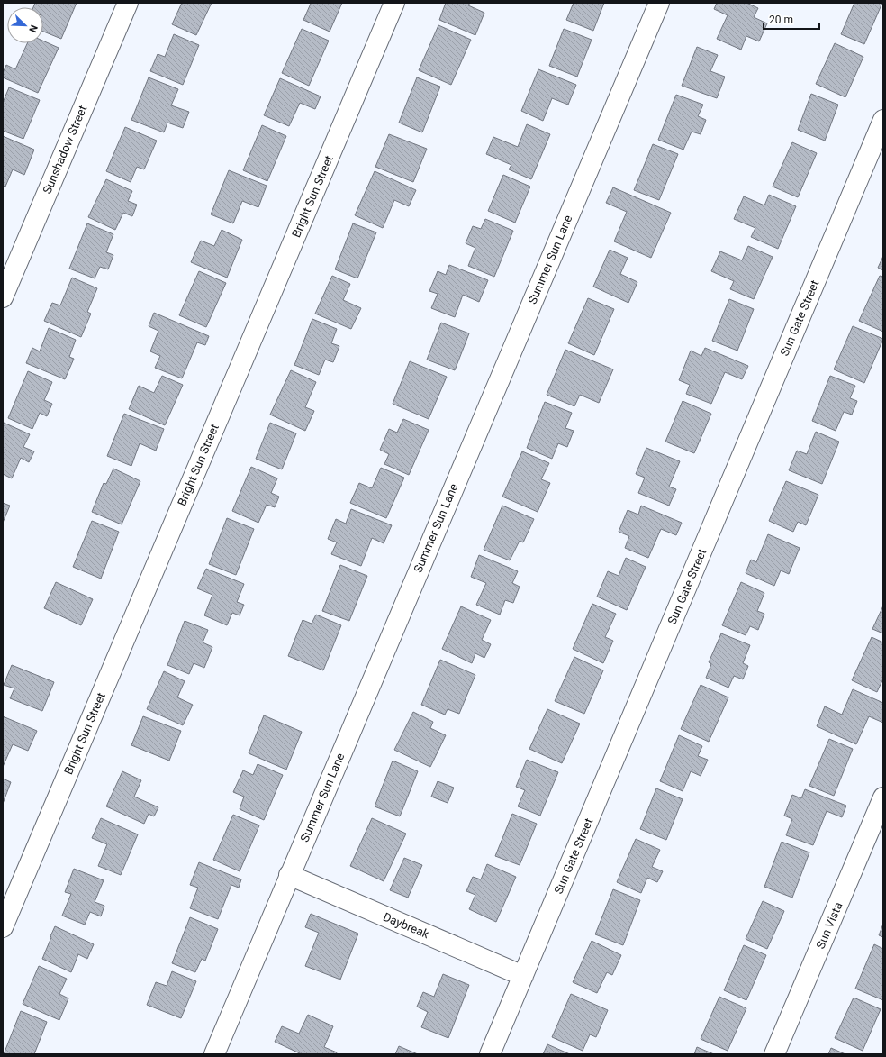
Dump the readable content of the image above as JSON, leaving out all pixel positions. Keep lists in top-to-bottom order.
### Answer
{
  "streets": {
    "street": [
      "Sunshadow Street",
      "Bright Sun Street",
      "Summer Sun Lane",
      "Sun Gate Street",
      "Daybreak",
      "Sun Vista"
    ]
  },
  "crossings": [
    ["Summer Sun Lane", "Daybreak"],
    ["Sun Gate Street", "Daybreak"]
  ],
  "scale_bar": "20 m",
  "north": "bottom right"
}
